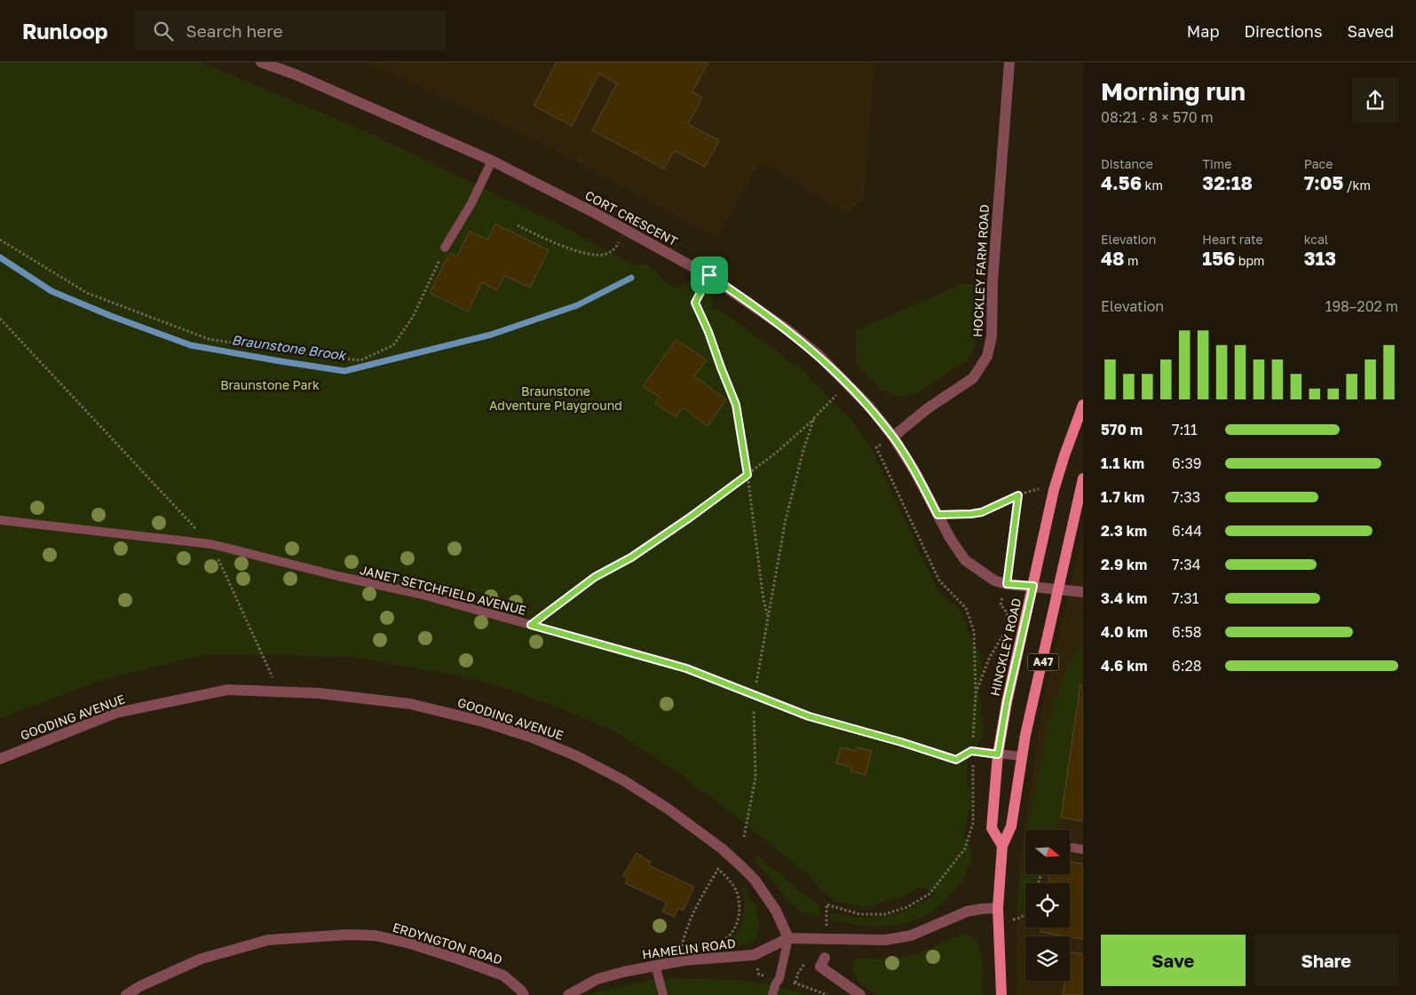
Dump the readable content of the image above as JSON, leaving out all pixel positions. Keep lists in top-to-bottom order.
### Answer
{
  "streets": {
    "main road": ["HINCKLEY ROAD", "A47"],
    "street": [
      "CORT CRESCENT",
      "HOCKLEY FARM ROAD",
      "GOODING AVENUE",
      "ERDYNGTON ROAD",
      "HAMELIN ROAD"
    ],
    "lane": ["JANET SETCHFIELD AVENUE"]
  },
  "crossings": [
    ["CORT CRESCENT", "HOCKLEY FARM ROAD"],
    ["CORT CRESCENT", "HINCKLEY ROAD"],
    ["CORT CRESCENT", "A47"],
    ["JANET SETCHFIELD AVENUE", "HINCKLEY ROAD"],
    ["JANET SETCHFIELD AVENUE", "A47"],
    ["HINCKLEY ROAD", "A47"],
    ["GOODING AVENUE", "HAMELIN ROAD"]
  ],
  "water": ["Braunstone Brook"],
  "parks": ["Braunstone Park", "Braunstone Adventure Playground"],
  "north": "right",
  "page": {
    "header": "Runloop",
    "search": "Search here",
    "nav": ["Map", "Directions", "Saved"],
    "heading": ["Morning run", "08:21 · 8 × 570 m"],
    "stats": [
      ["Distance", "4.56 km"],
      ["Time", "32:18"],
      ["Pace", "7:05 /km"],
      ["Elevation", "48 m"],
      ["Heart rate", "156 bpm"],
      ["kcal", "313"]
    ],
    "chart": ["Elevation", "198–202 m"],
    "list": [
      {
        "name": "570 m",
        "note": "7:11"
      },
      {
        "name": "1.1 km",
        "note": "6:39"
      },
      {
        "name": "1.7 km",
        "note": "7:33"
      },
      {
        "name": "2.3 km",
        "note": "6:44"
      },
      {
        "name": "2.9 km",
        "note": "7:34"
      },
      {
        "name": "3.4 km",
        "note": "7:31"
      },
      {
        "name": "4.0 km",
        "note": "6:58"
      },
      {
        "name": "4.6 km",
        "note": "6:28"
      }
    ],
    "buttons": ["Save", "Share"]
  }
}
